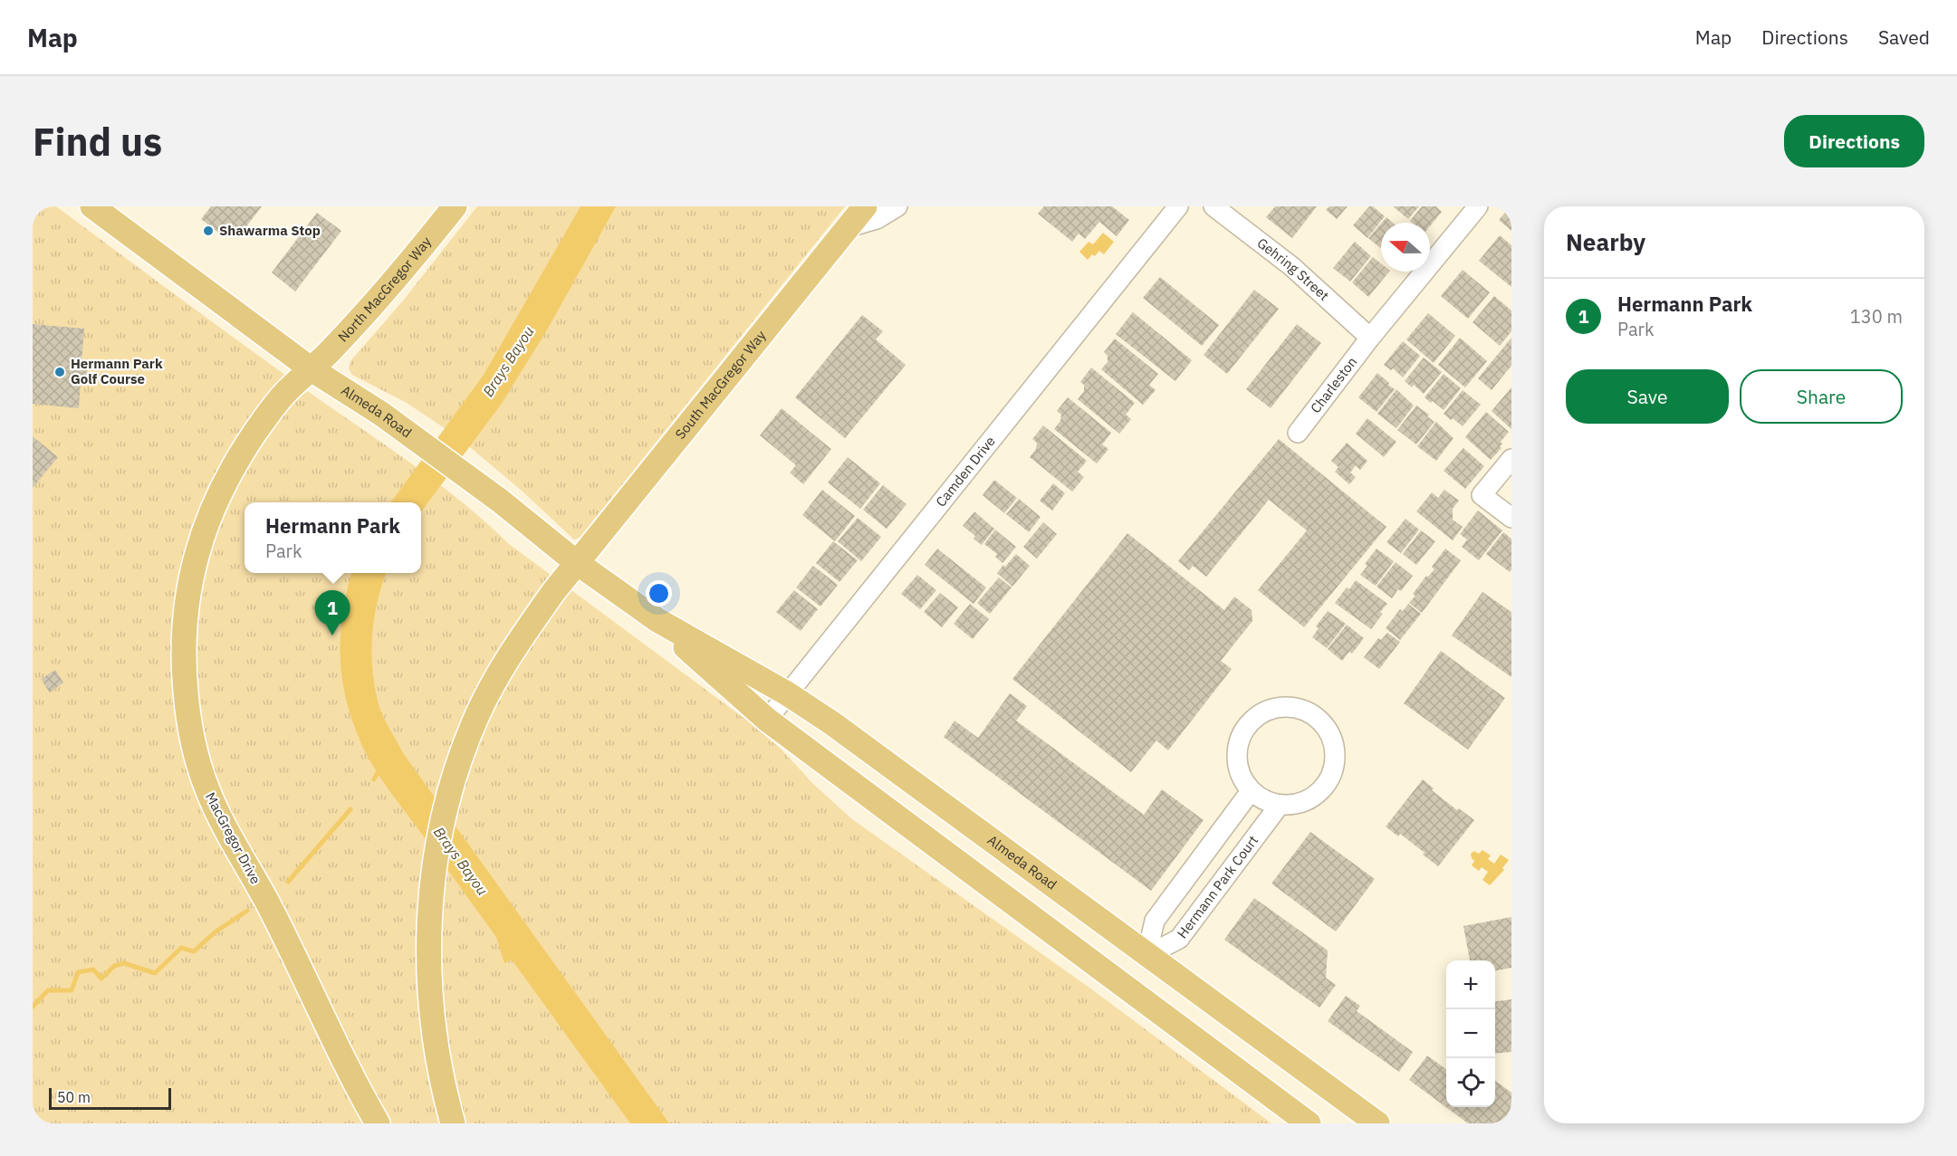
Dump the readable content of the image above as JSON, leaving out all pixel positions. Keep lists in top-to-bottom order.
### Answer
{
  "streets": {
    "main road": [
      "North MacGregor Way",
      "South MacGregor Way",
      "Almeda Road",
      "MacGregor Drive"
    ],
    "street": [
      "Gehring Street",
      "Charleston",
      "Camden Drive",
      "Hermann Park Court"
    ]
  },
  "crossings": [
    ["Gehring Street", "Charleston"],
    ["North MacGregor Way", "Almeda Road"],
    ["North MacGregor Way", "MacGregor Drive"],
    ["South MacGregor Way", "Almeda Road"],
    ["Almeda Road", "Camden Drive"],
    ["Almeda Road", "MacGregor Drive"],
    ["Almeda Road", "Hermann Park Court"]
  ],
  "water": ["Brays Bayou"],
  "places": ["Shawarma Stop", "Hermann Park Golf Course"],
  "scale_bar": "50 m",
  "north": "left",
  "page": {
    "header": "Map",
    "nav": ["Map", "Directions", "Saved"],
    "buttons": [
      "Directions",
      ["Save", "Share"]
    ],
    "title": "Find us",
    "heading": "Nearby",
    "list": [
      {
        "mark": "1",
        "name": "Hermann Park",
        "note": "Park",
        "value": "130 m"
      }
    ],
    "popup": ["Hermann Park", "Park"],
    "pins": "1",
    "map_buttons": ["+", "−"],
    "scale": "50 m"
  }
}
